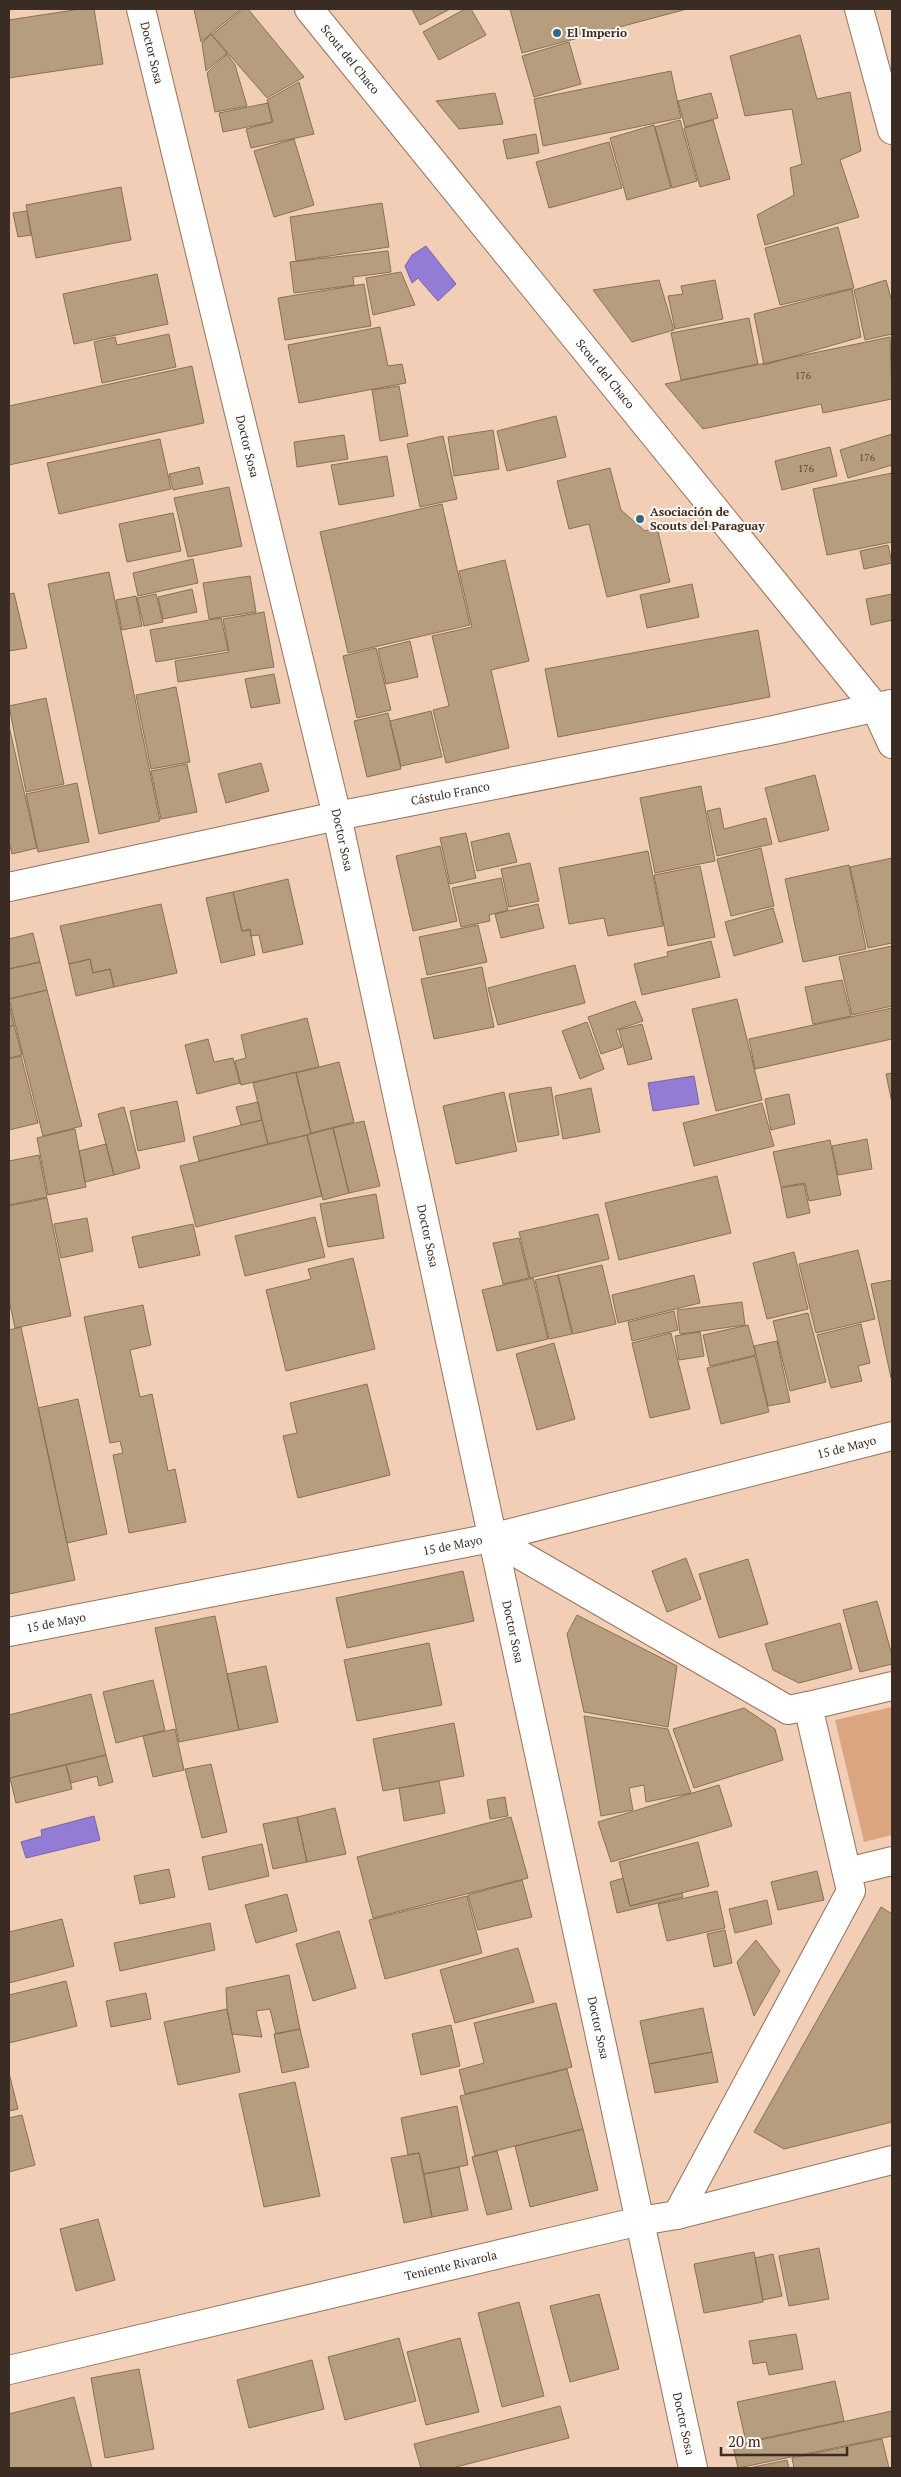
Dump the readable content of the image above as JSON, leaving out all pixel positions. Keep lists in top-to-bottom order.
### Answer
{
  "streets": {
    "street": [
      "Doctor Sosa",
      "Scout del Chaco",
      "Cástulo Franco",
      "15 de Mayo",
      "Teniente Rivarola"
    ]
  },
  "crossings": [
    ["Doctor Sosa", "Cástulo Franco"],
    ["Doctor Sosa", "15 de Mayo"],
    ["Doctor Sosa", "Teniente Rivarola"],
    ["Scout del Chaco", "Cástulo Franco"]
  ],
  "places": ["El Imperio", "Asociación de Scouts del Paraguay"],
  "house_numbers": ["176", "176", "176"],
  "scale_bar": "20 m"
}
